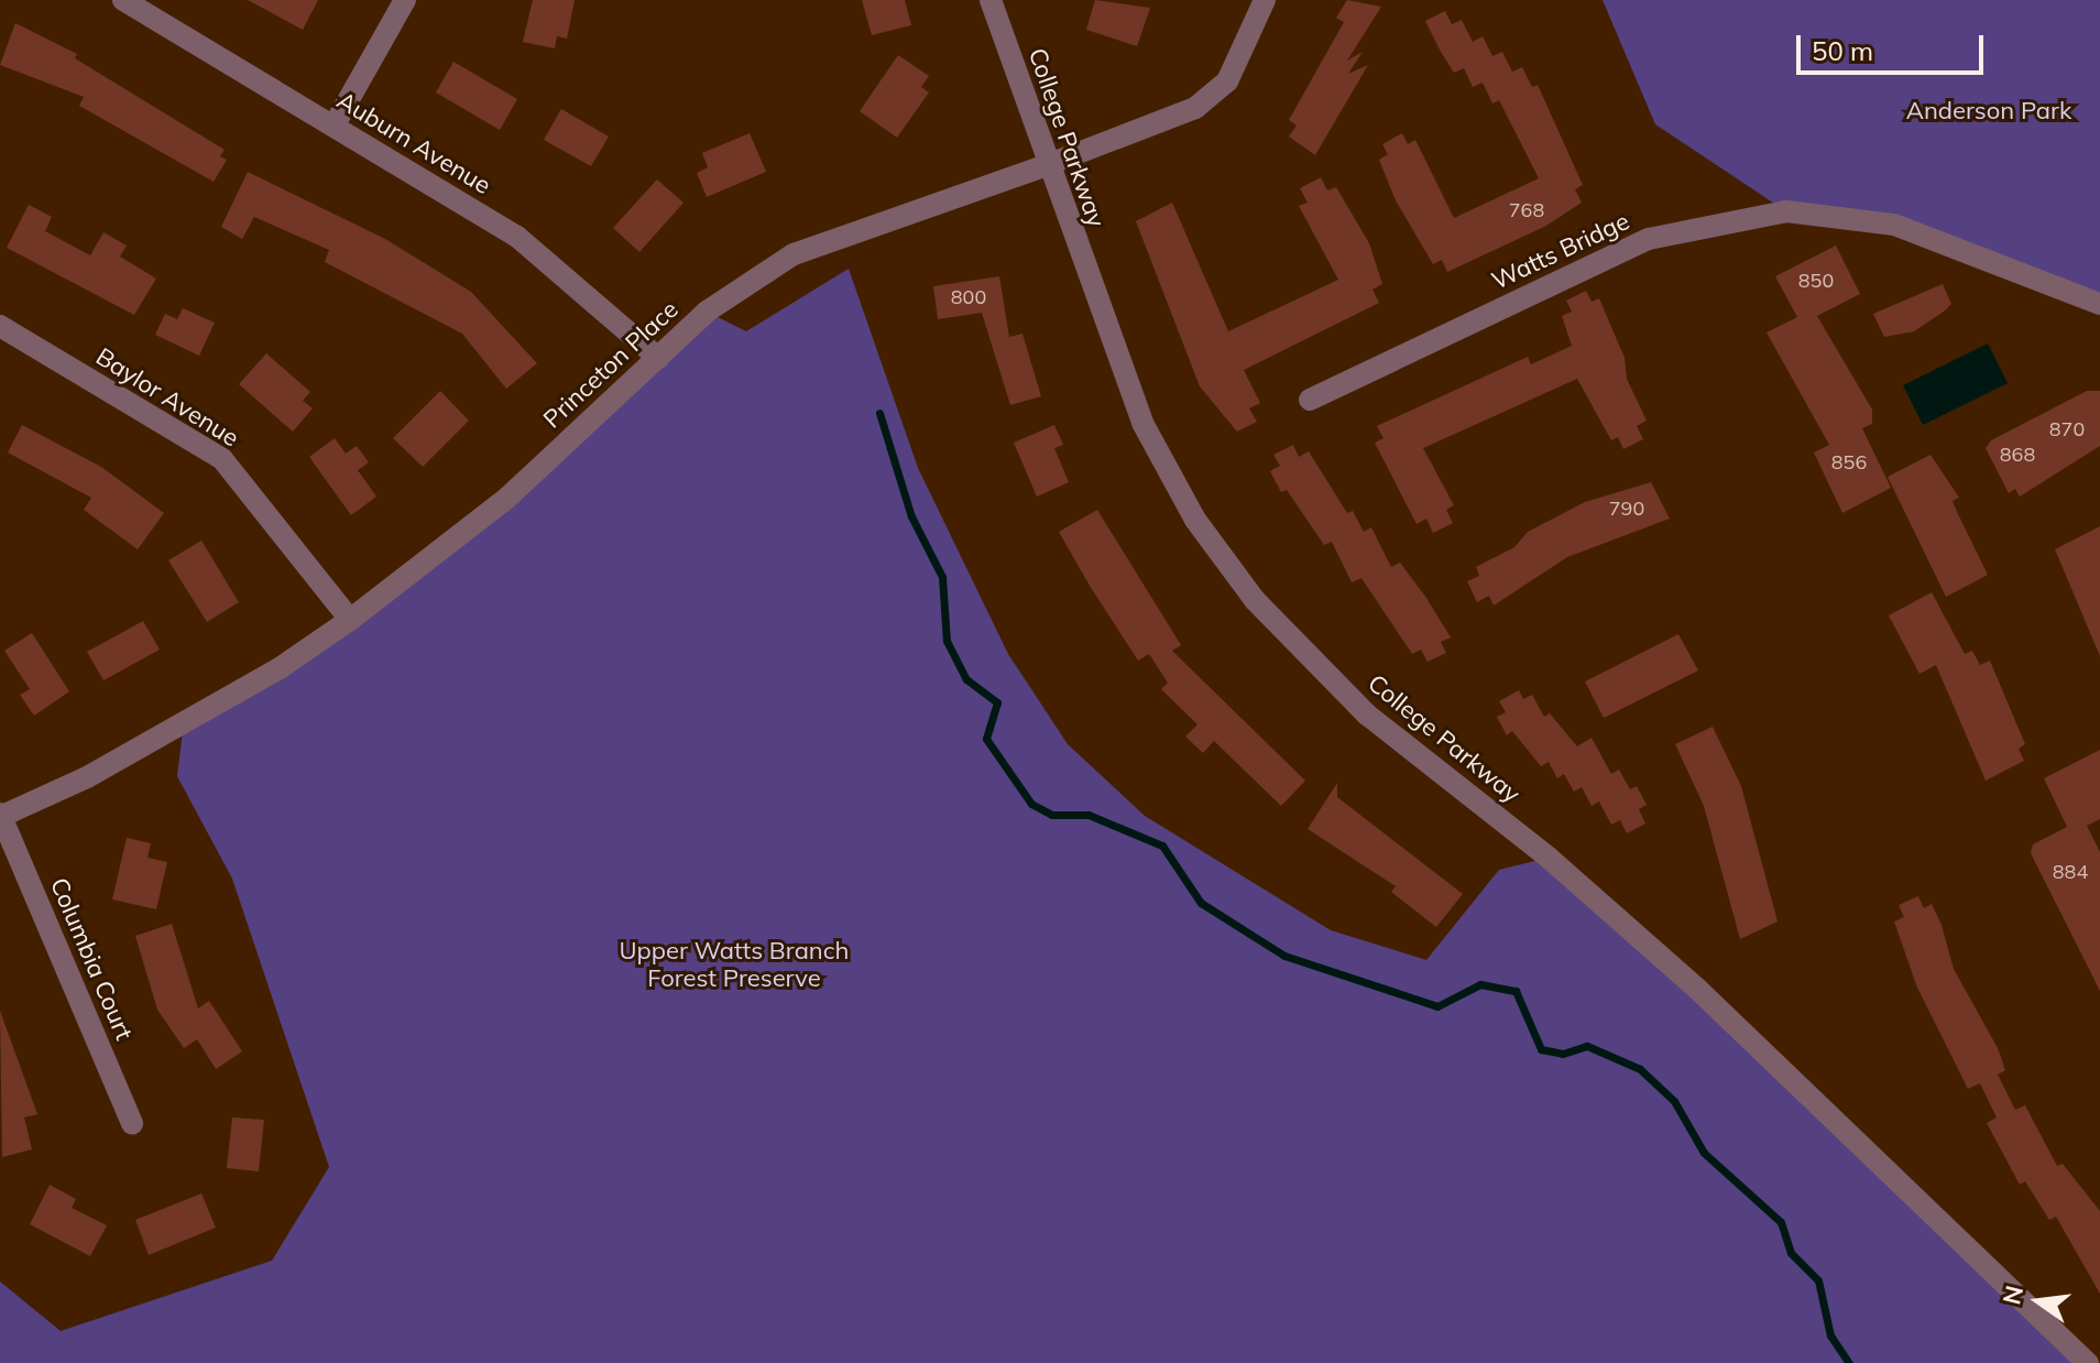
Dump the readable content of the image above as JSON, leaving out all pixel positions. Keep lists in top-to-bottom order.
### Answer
{
  "streets": {
    "street": [
      "College Parkway",
      "Auburn Avenue",
      "Watts Bridge",
      "Princeton Place",
      "Baylor Avenue",
      "Columbia Court"
    ]
  },
  "crossings": [
    ["College Parkway", "Princeton Place"],
    ["Auburn Avenue", "Princeton Place"],
    ["Princeton Place", "Baylor Avenue"],
    ["Princeton Place", "Columbia Court"]
  ],
  "parks": ["Anderson Park", "Upper Watts Branch Forest Preserve"],
  "house_numbers": [
    "768",
    "850",
    "800",
    "870",
    "868",
    "856",
    "790",
    "884"
  ],
  "scale_bar": "50 m",
  "north": "left"
}
